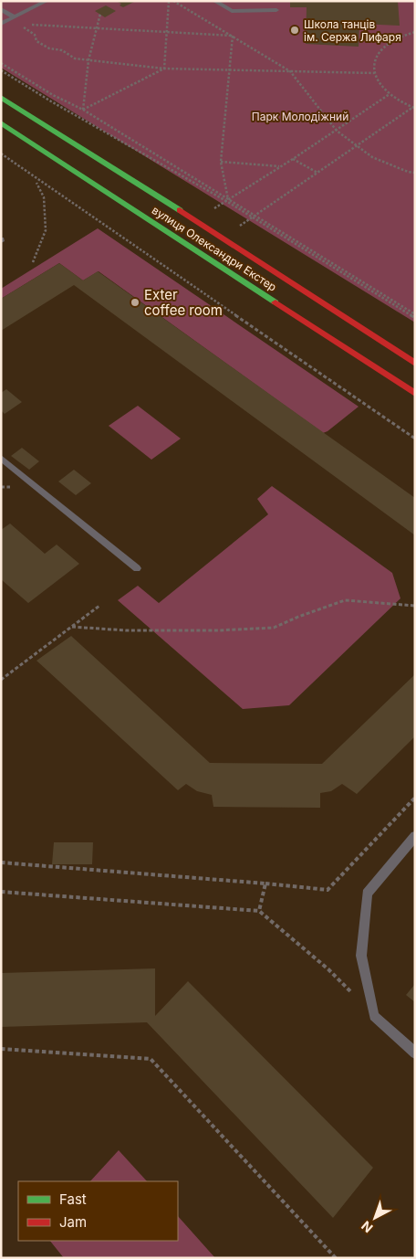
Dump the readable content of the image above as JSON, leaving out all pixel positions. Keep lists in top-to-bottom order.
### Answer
{
  "streets": {
    "street": ["вулиця Олександри Екстер"]
  },
  "parks": ["Парк Молодіжний"],
  "places": ["Школа танців ім. Сержа Лифаря", "Exter coffee room"],
  "legend": ["Fast", "Jam"],
  "north": "bottom left"
}
